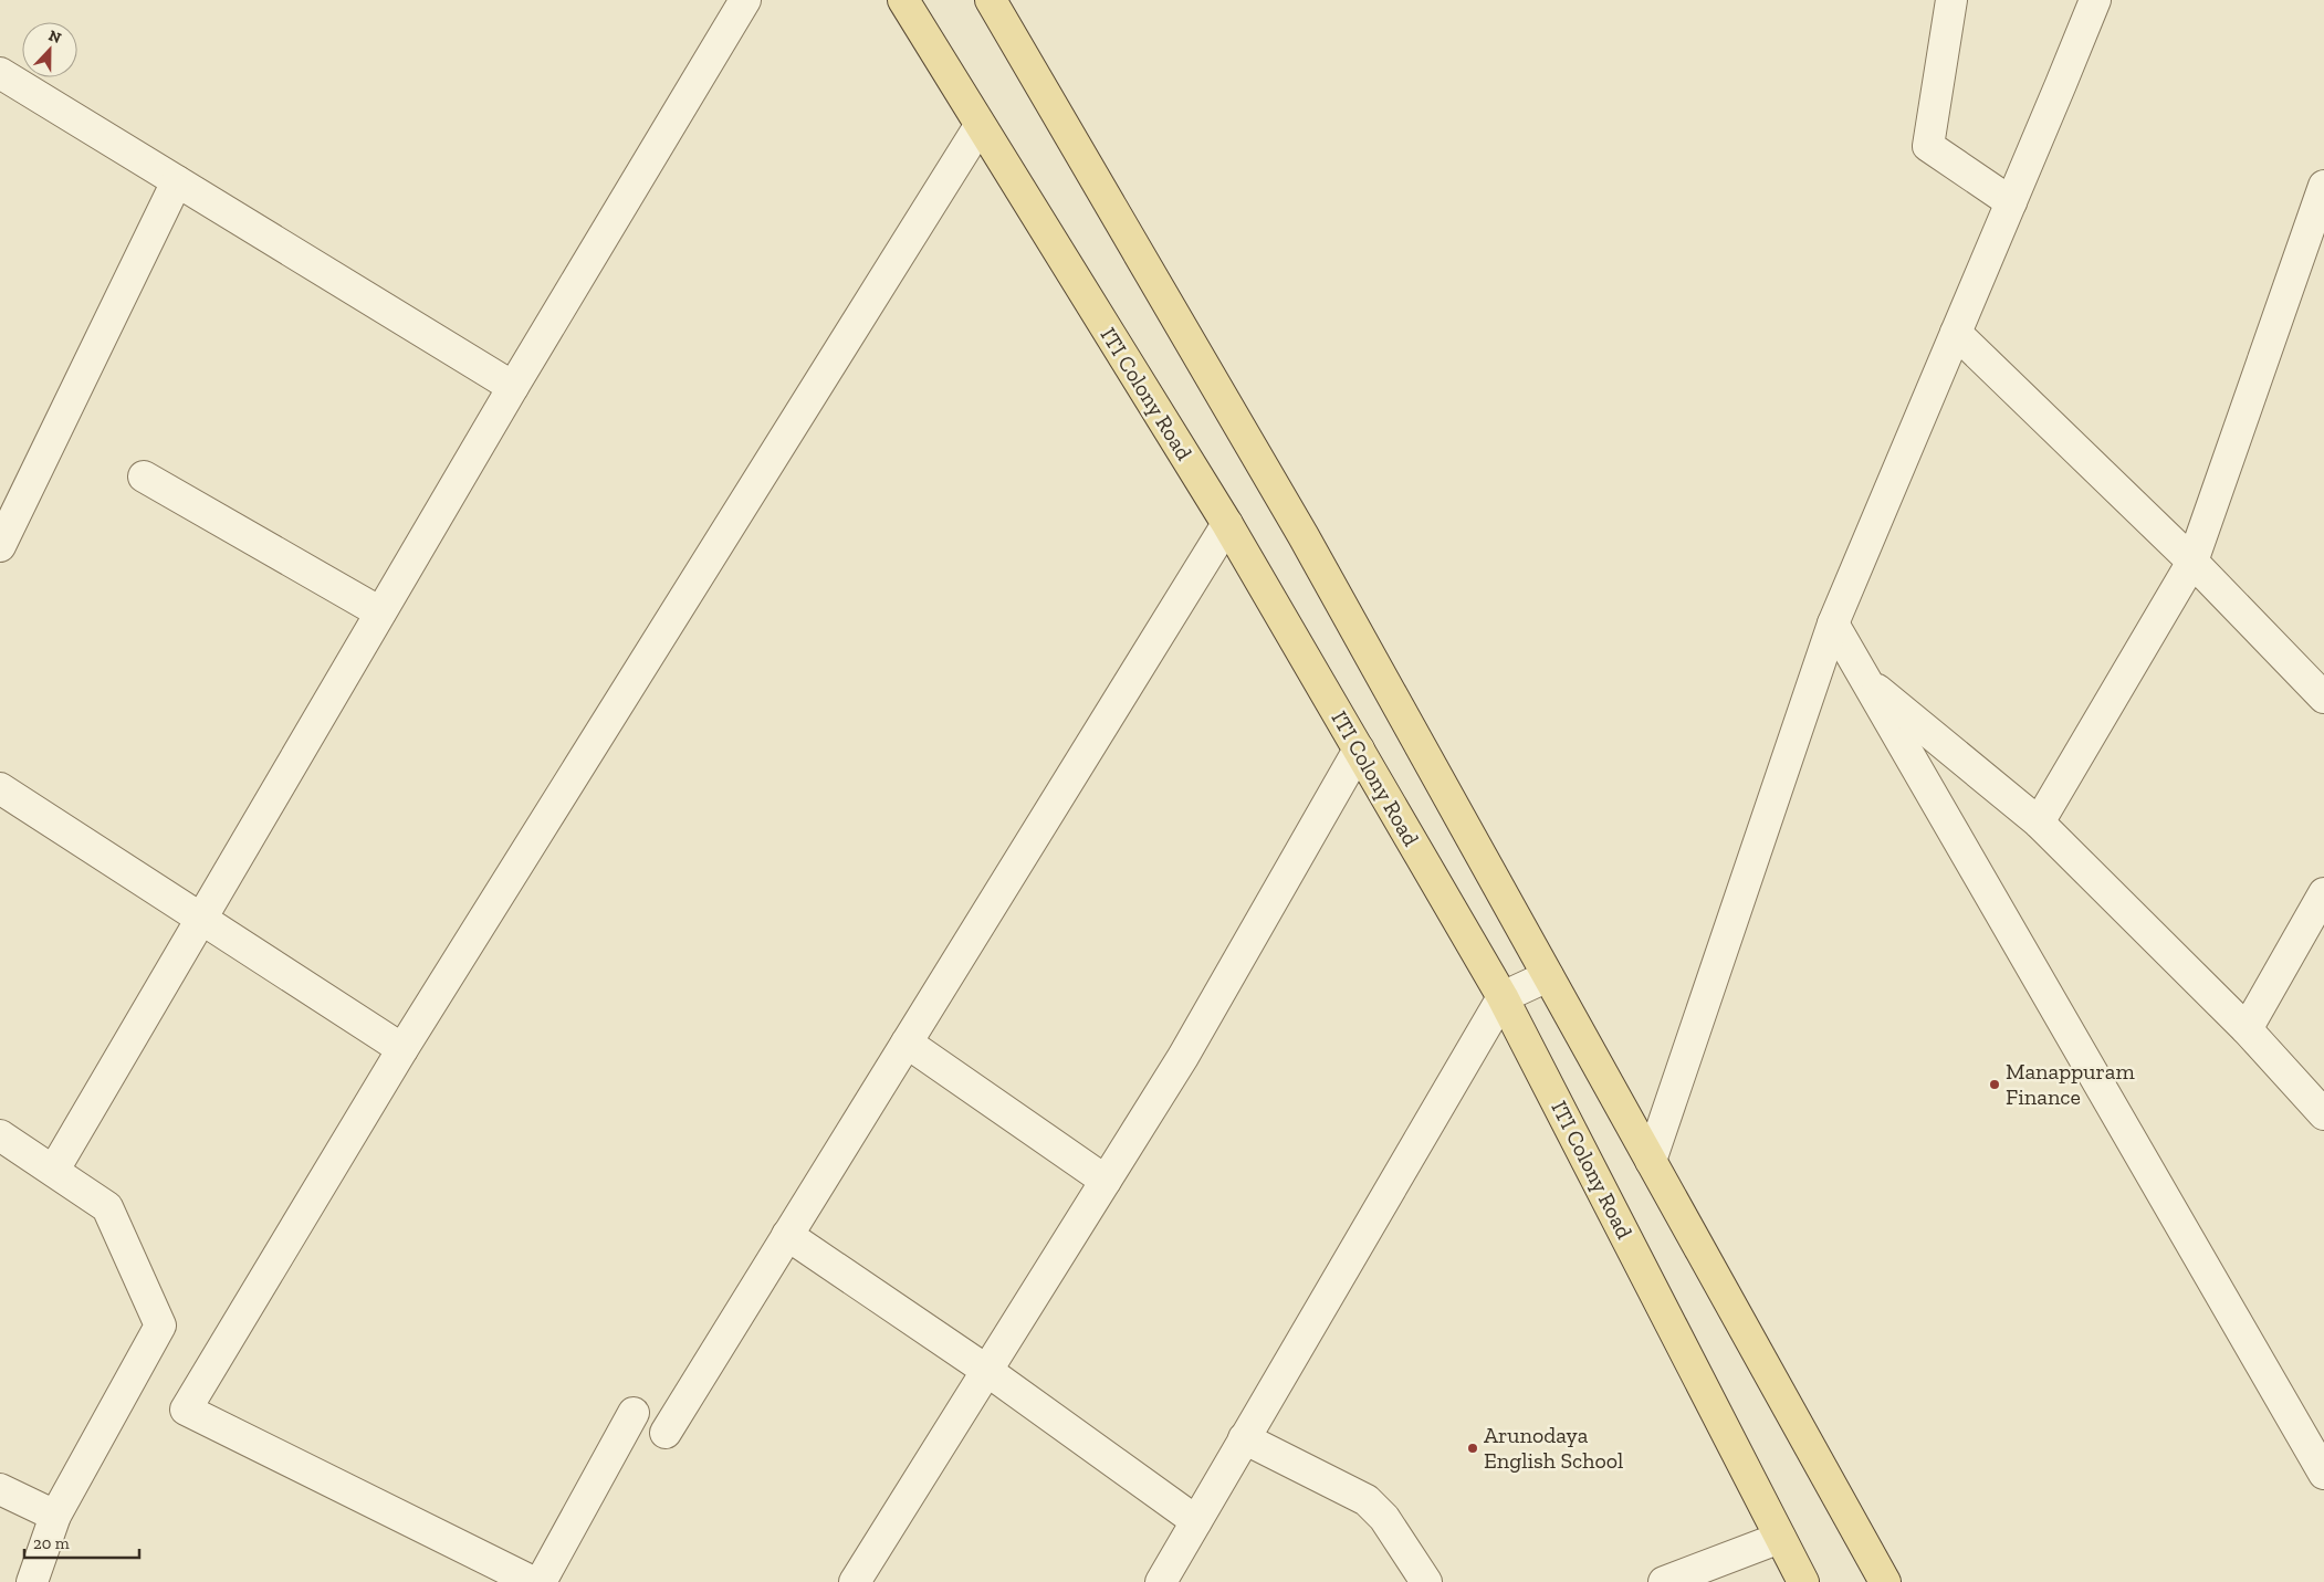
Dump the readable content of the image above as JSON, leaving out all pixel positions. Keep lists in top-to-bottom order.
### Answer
{
  "streets": {
    "main road": ["ITI Colony Road"]
  },
  "places": ["Manappuram Finance", "Arunodaya English School"],
  "scale_bar": "20 m",
  "north": "top"
}
